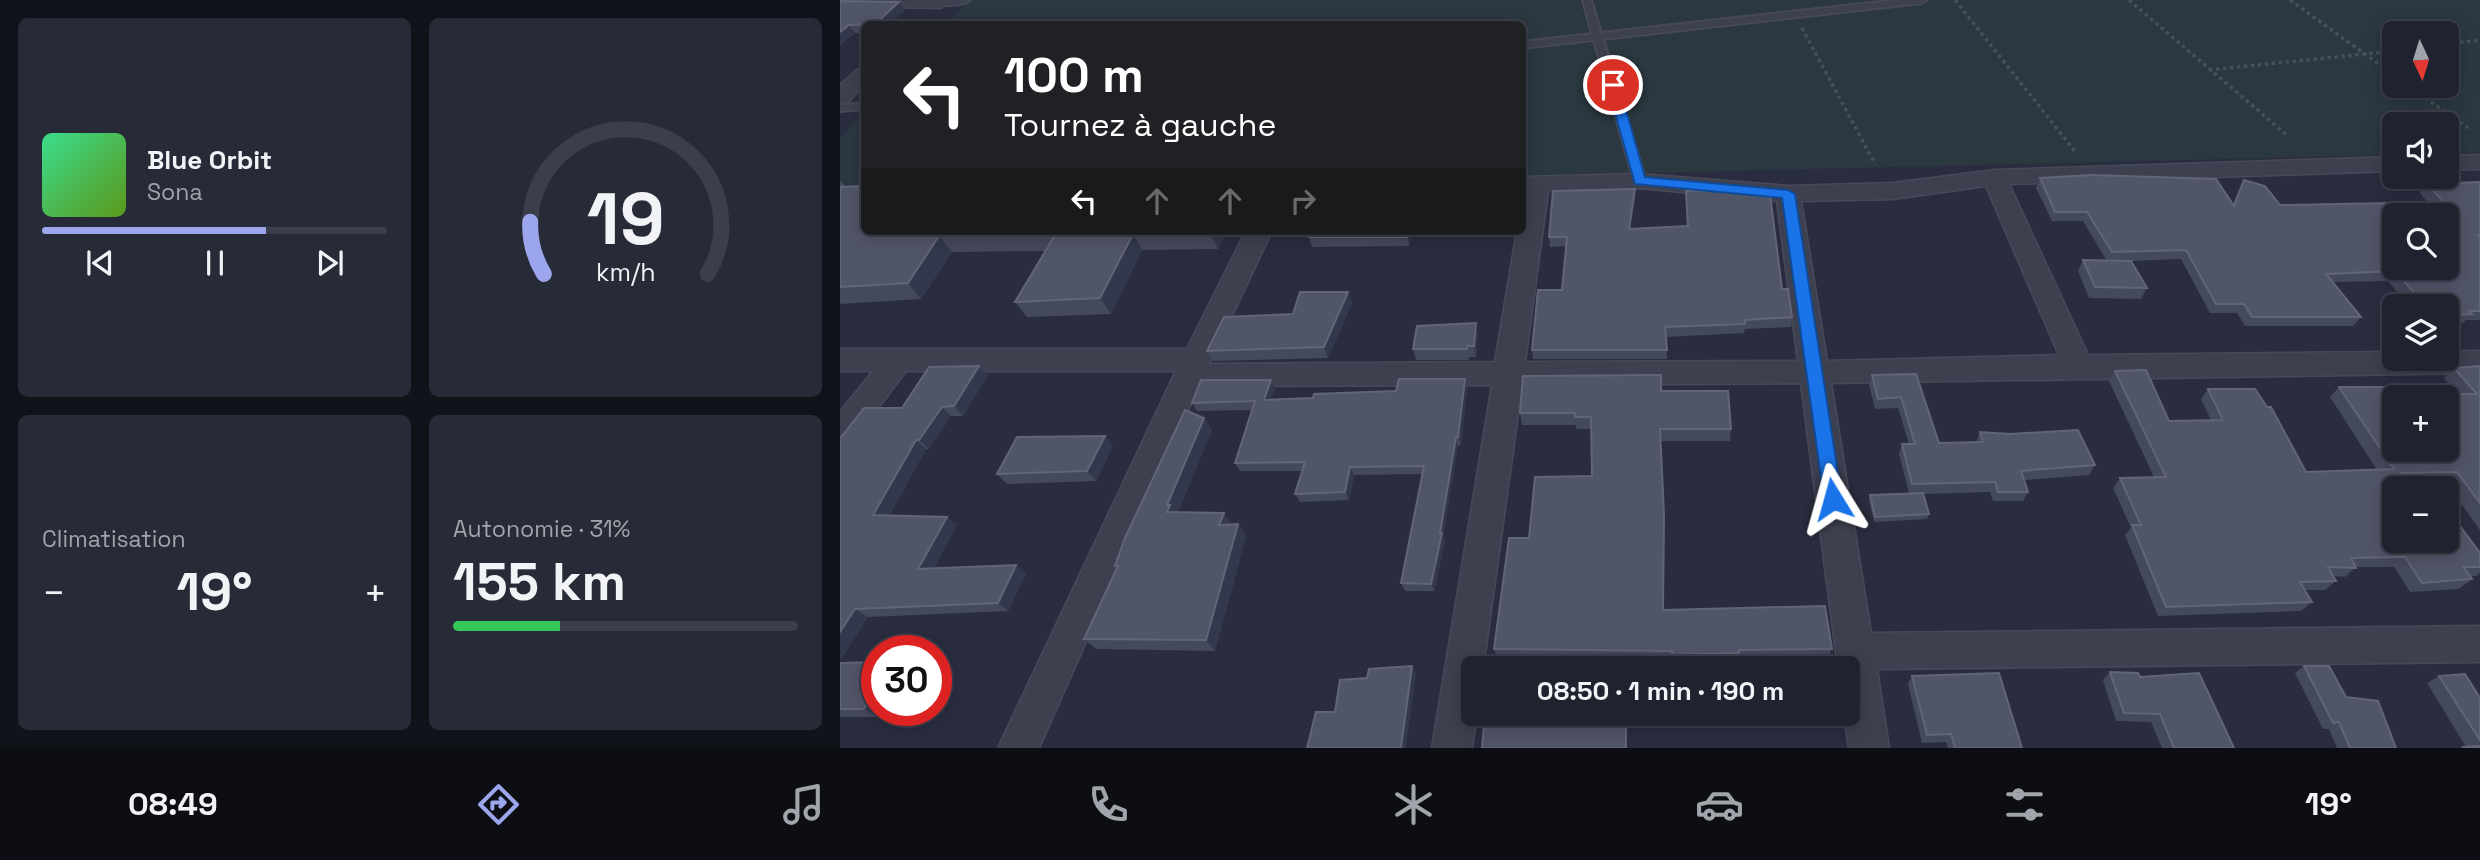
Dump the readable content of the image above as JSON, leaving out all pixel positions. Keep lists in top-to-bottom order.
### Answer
{
  "north": "bottom",
  "page": {
    "map_buttons": ["+", "−"],
    "turn": ["100 m", "Tournez à gauche"],
    "song": ["Blue Orbit", "Sona"],
    "tile": [
      "Climatisation",
      ["Autonomie · 31%", "155 km"]
    ],
    "heat": ["−", "19°", "+"],
    "limit": "30",
    "trip": "08:50 · 1 min · 190 m",
    "tabs": ["08:49", "19°"],
    "gauge": ["19", "km/h"]
  }
}
